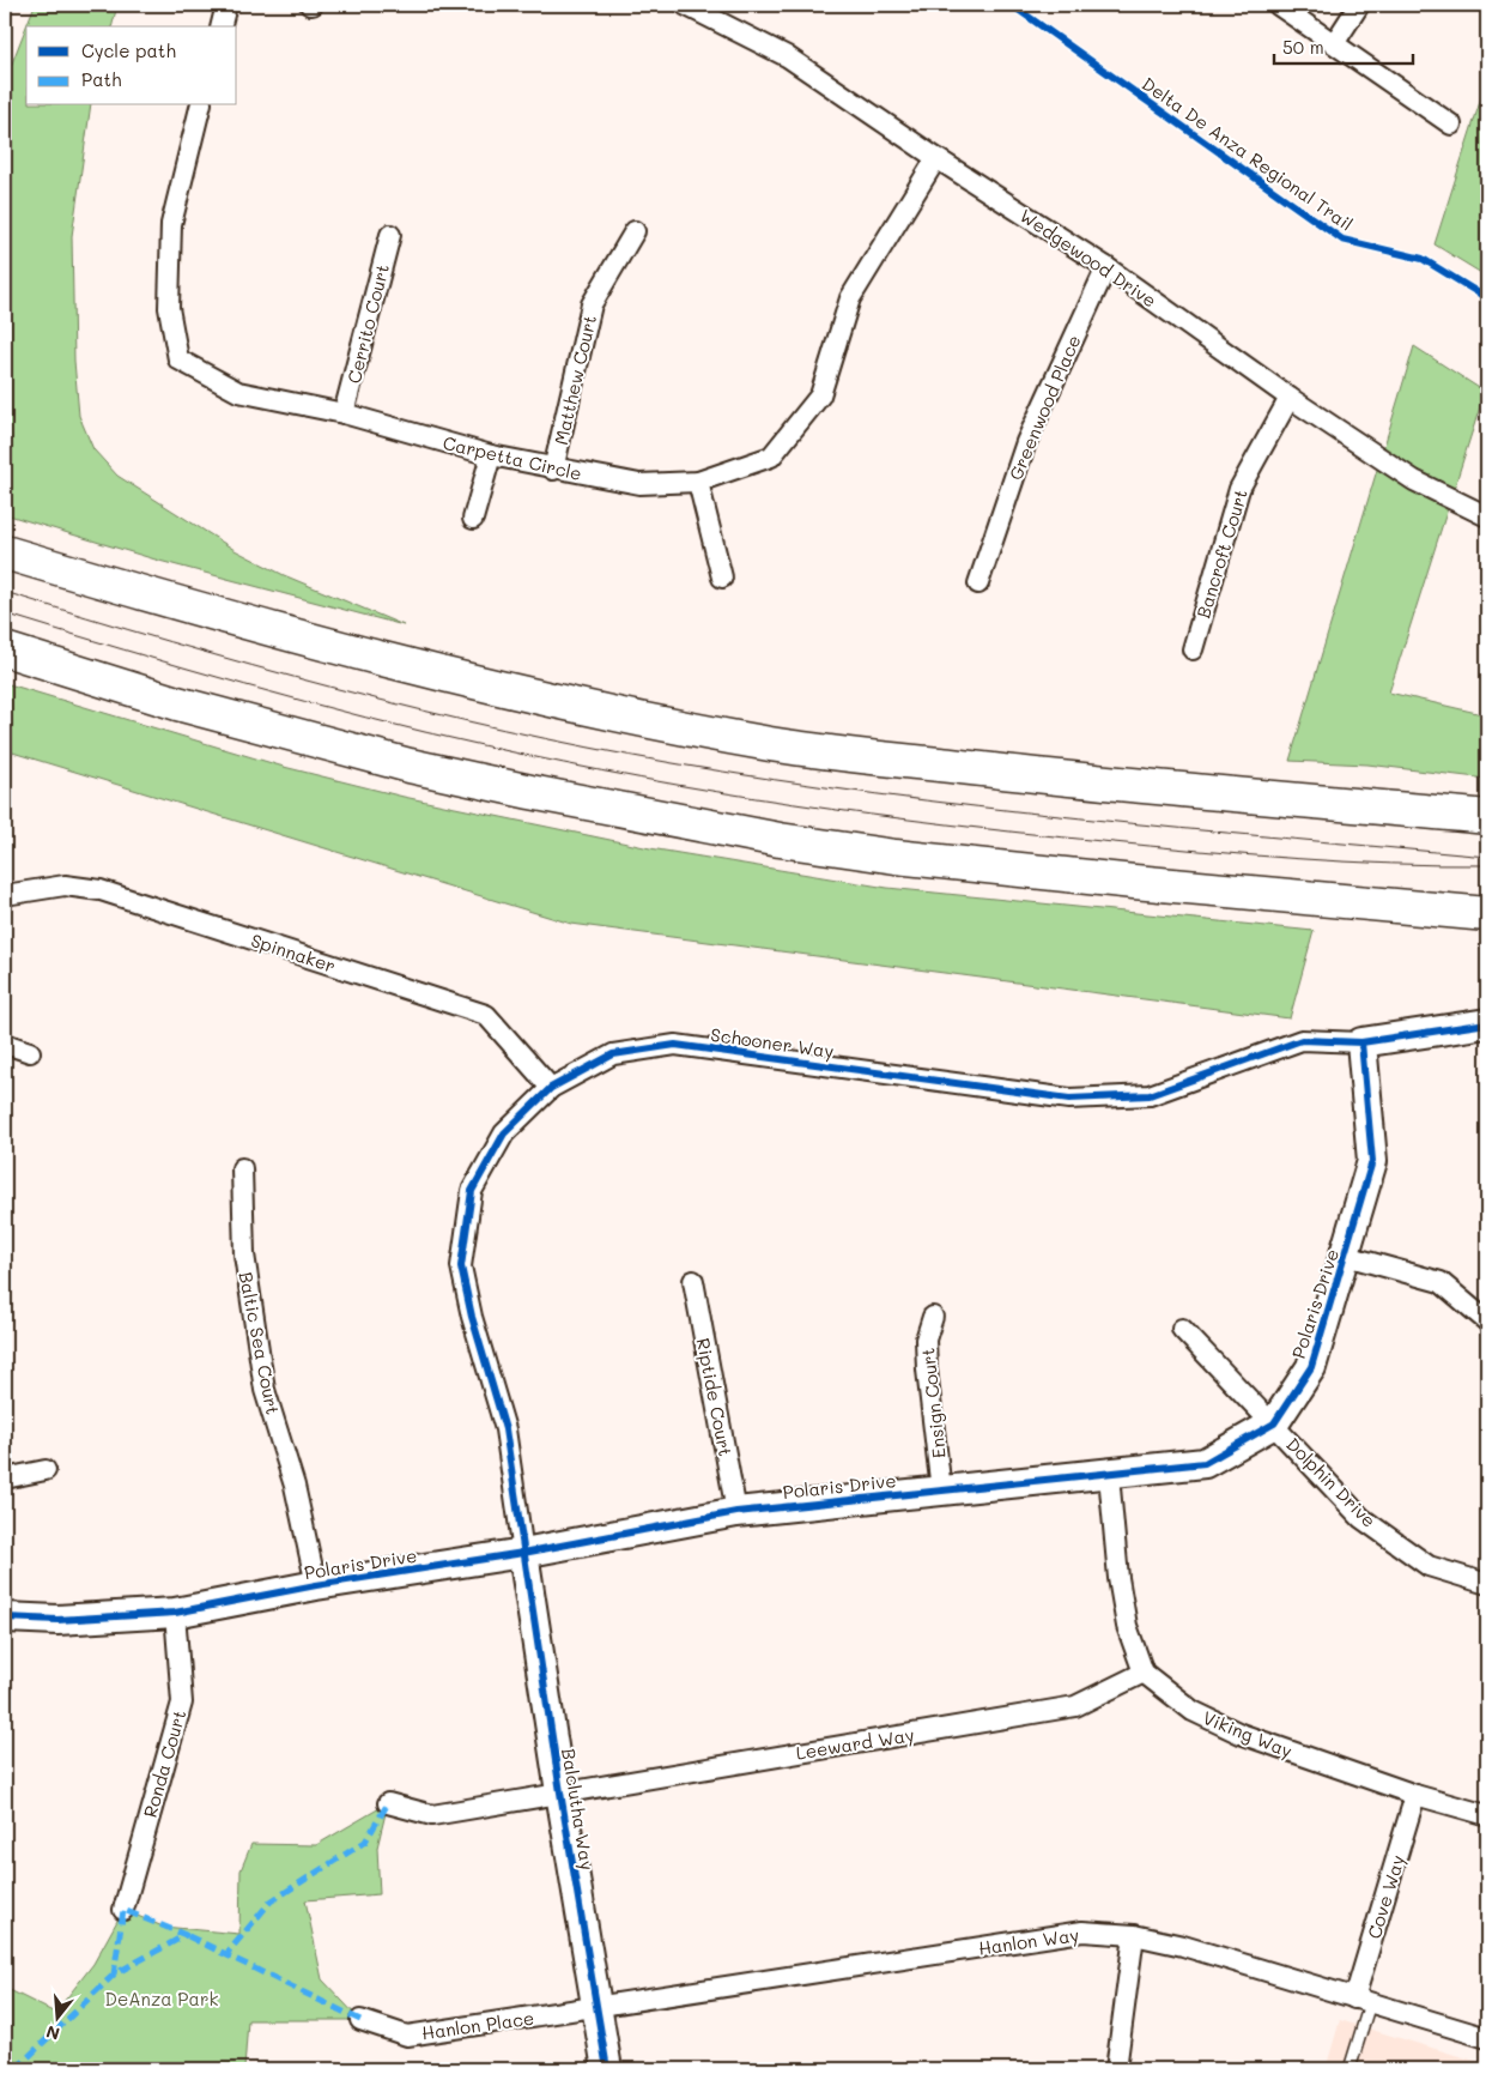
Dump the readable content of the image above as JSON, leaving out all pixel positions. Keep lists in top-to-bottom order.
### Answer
{
  "streets": {
    "street": [
      "Wedgewood Drive",
      "Cerrito Court",
      "Matthew Court",
      "Greenwood Place",
      "Carpetta Circle",
      "Bancroft Court",
      "Spinnaker",
      "Schooner Way",
      "Polaris Drive",
      "Baltic Sea Court",
      "Riptide Court",
      "Ensign Court",
      "Dolphin Drive",
      "Viking Way",
      "Leeward Way",
      "Ronda Court",
      "Balclutha Way",
      "Cove Way",
      "Hanlon Way",
      "Hanlon Place"
    ],
    "cycle path": ["Delta De Anza Regional Trail"]
  },
  "crossings": [
    ["Wedgewood Drive", "Greenwood Place"],
    ["Wedgewood Drive", "Carpetta Circle"],
    ["Wedgewood Drive", "Bancroft Court"],
    ["Cerrito Court", "Carpetta Circle"],
    ["Matthew Court", "Carpetta Circle"],
    ["Spinnaker", "Schooner Way"],
    ["Schooner Way", "Polaris Drive"],
    ["Schooner Way", "Balclutha Way"],
    ["Polaris Drive", "Baltic Sea Court"],
    ["Polaris Drive", "Riptide Court"],
    ["Polaris Drive", "Ensign Court"],
    ["Polaris Drive", "Dolphin Drive"],
    ["Polaris Drive", "Ronda Court"],
    ["Polaris Drive", "Balclutha Way"],
    ["Viking Way", "Leeward Way"],
    ["Viking Way", "Cove Way"],
    ["Leeward Way", "Balclutha Way"],
    ["Balclutha Way", "Hanlon Way"],
    ["Balclutha Way", "Hanlon Place"],
    ["Cove Way", "Hanlon Way"],
    ["Hanlon Way", "Hanlon Place"]
  ],
  "parks": ["DeAnza Park"],
  "legend": ["Cycle path", "Path"],
  "scale_bar": "50 m",
  "north": "bottom"
}
